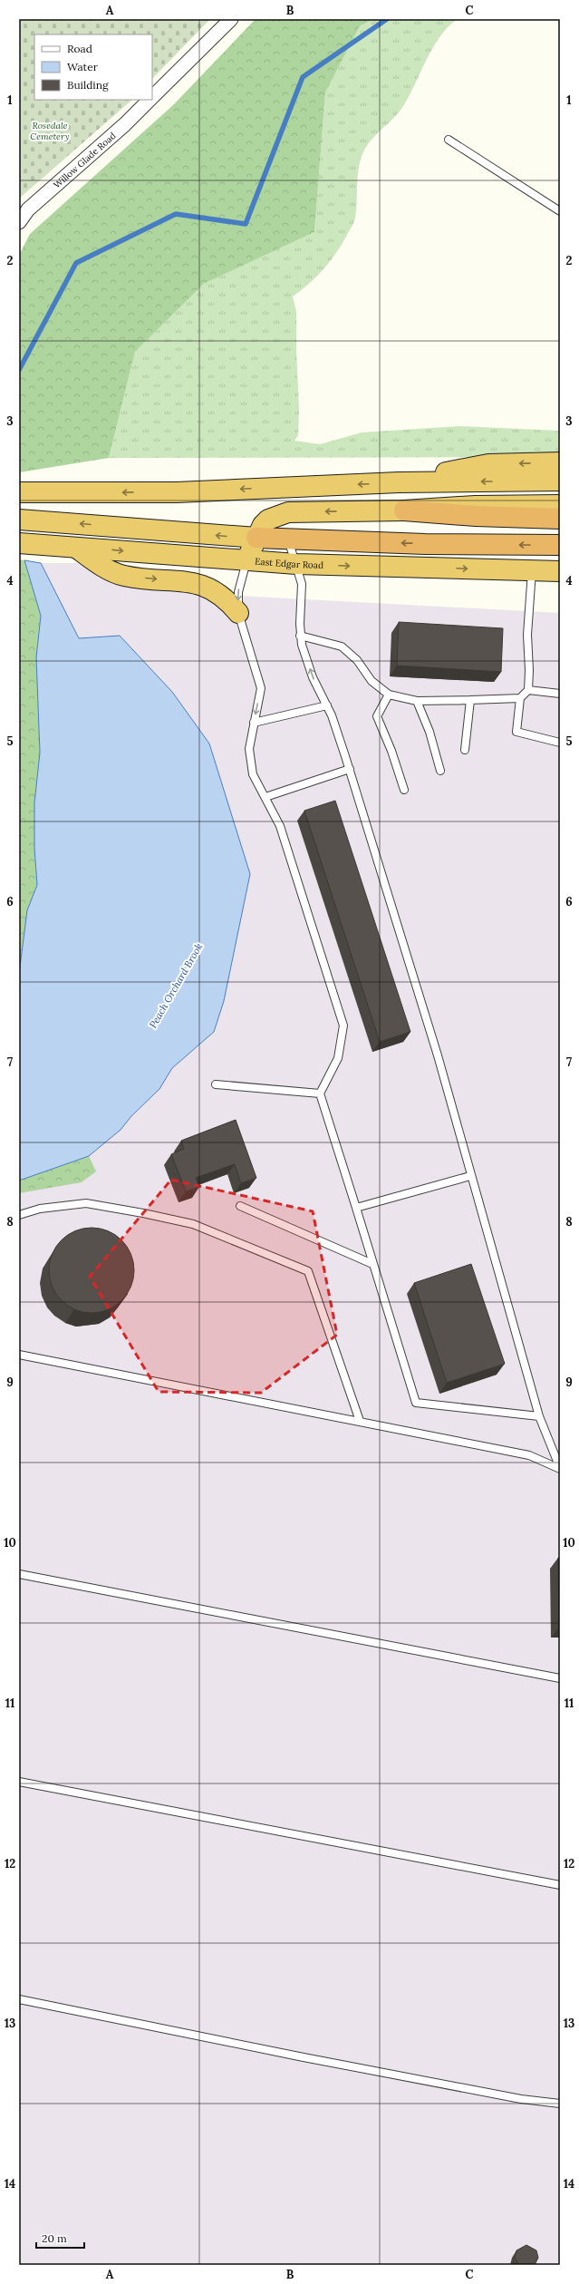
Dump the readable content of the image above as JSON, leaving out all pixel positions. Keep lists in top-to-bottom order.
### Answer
{
  "streets": {
    "highway": ["East Edgar Road"],
    "street": ["Willow Glade Road"]
  },
  "water": ["Peach Orchard Brook"],
  "parks": ["Rosedale Cemetery"],
  "legend": ["Road", "Water", "Building"],
  "scale_bar": "20 m",
  "grid": {
    "columns": ["A", "B", "C"],
    "rows": [
      "1",
      "2",
      "3",
      "4",
      "5",
      "6",
      "7",
      "8",
      "9",
      "10",
      "11",
      "12",
      "13",
      "14"
    ]
  }
}
